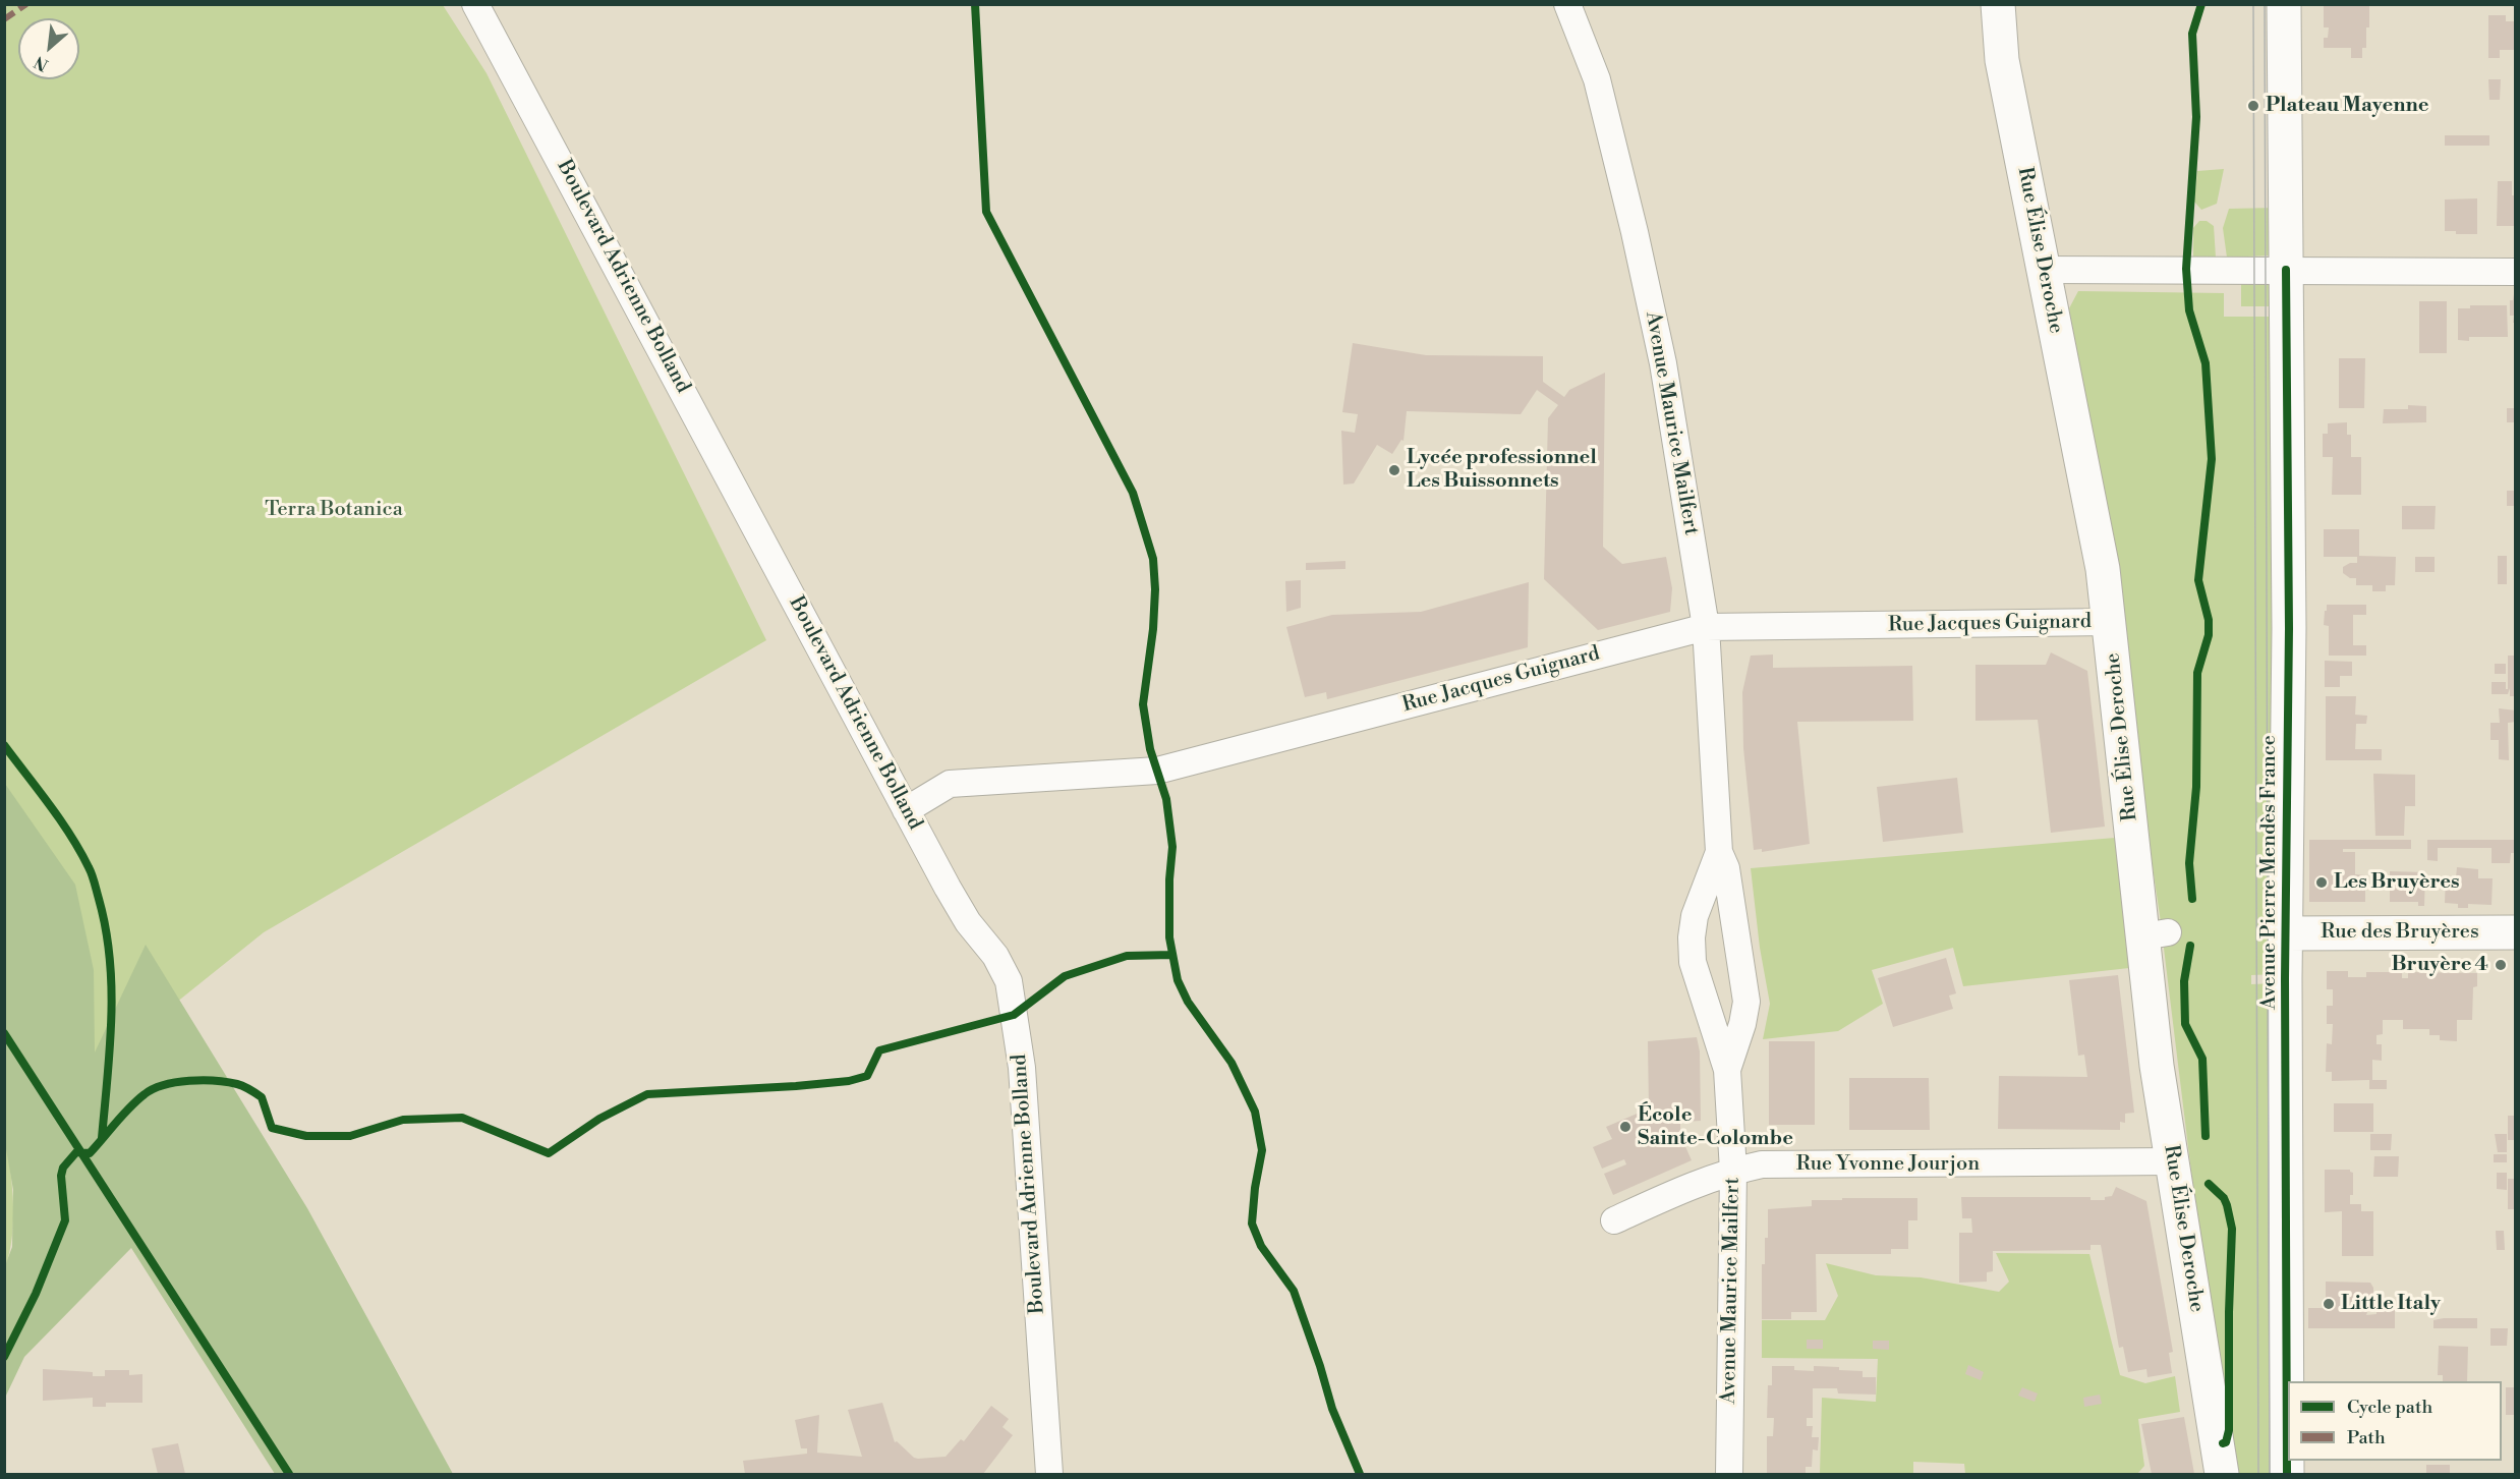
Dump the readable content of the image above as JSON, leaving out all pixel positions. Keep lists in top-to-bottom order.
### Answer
{
  "streets": {
    "main road": ["Rue Élise Deroche", "Avenue Pierre Mendès France", "Rue des Bruyères"],
    "street": [
      "Boulevard Adrienne Bolland",
      "Avenue Maurice Mailfert",
      "Rue Jacques Guignard",
      "Rue Yvonne Jourjon"
    ]
  },
  "crossings": [
    ["Rue Élise Deroche", "Rue Jacques Guignard"],
    ["Rue Élise Deroche", "Rue Yvonne Jourjon"],
    ["Boulevard Adrienne Bolland", "Rue Jacques Guignard"],
    ["Avenue Maurice Mailfert", "Rue Jacques Guignard"],
    ["Avenue Maurice Mailfert", "Rue Yvonne Jourjon"],
    ["Avenue Pierre Mendès France", "Rue des Bruyères"]
  ],
  "parks": ["Terra Botanica"],
  "places": [
    "Plateau Mayenne",
    "Lycée professionnel Les Buissonnets",
    "Les Bruyères",
    "Bruyère 4",
    "École Sainte-Colombe",
    "Little Italy"
  ],
  "legend": ["Cycle path", "Path"],
  "north": "bottom left"
}
